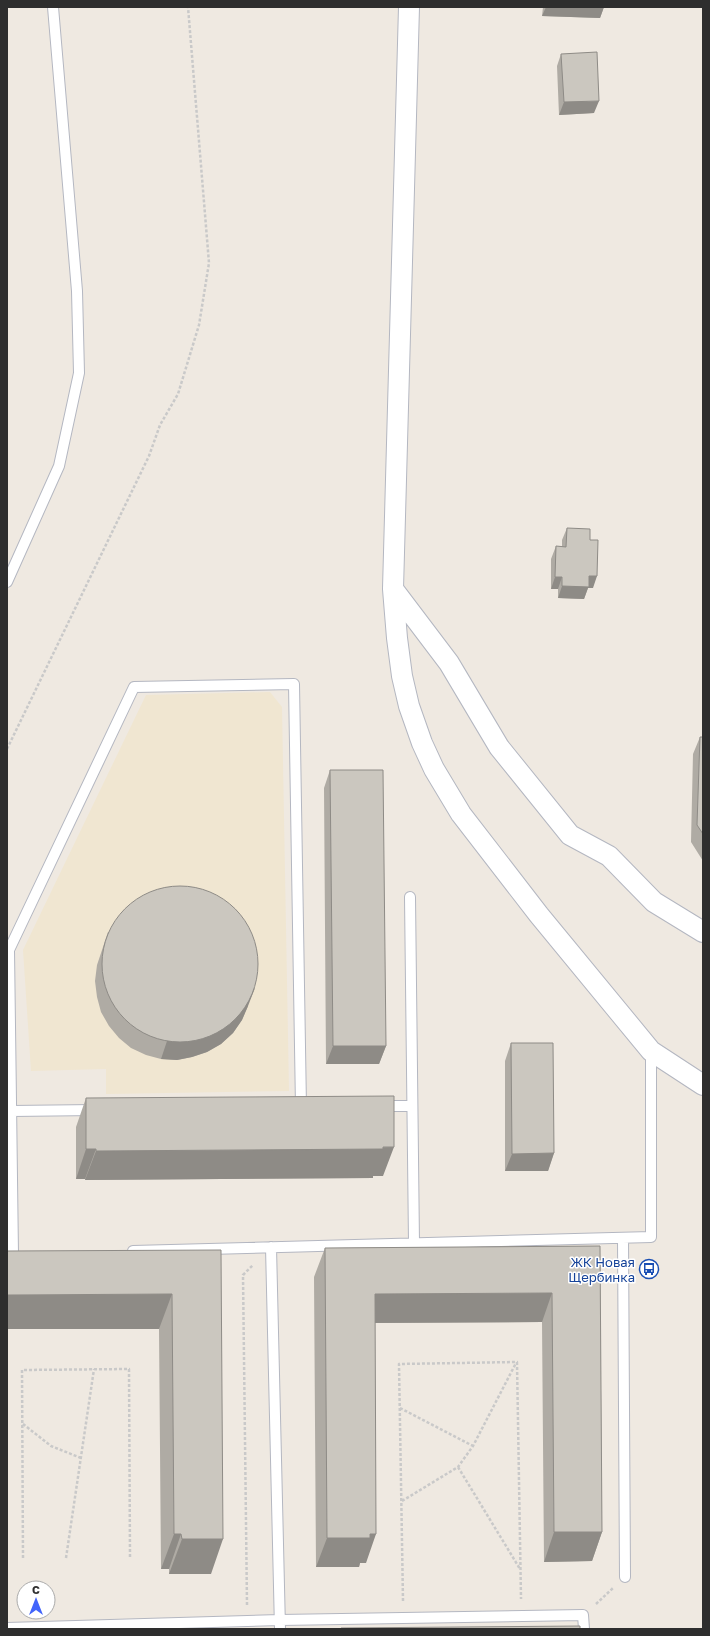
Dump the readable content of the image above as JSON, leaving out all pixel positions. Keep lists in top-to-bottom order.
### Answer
{
  "places": {
    "bus stop": ["ЖК Новая Щербинка"]
  },
  "north": "top"
}
